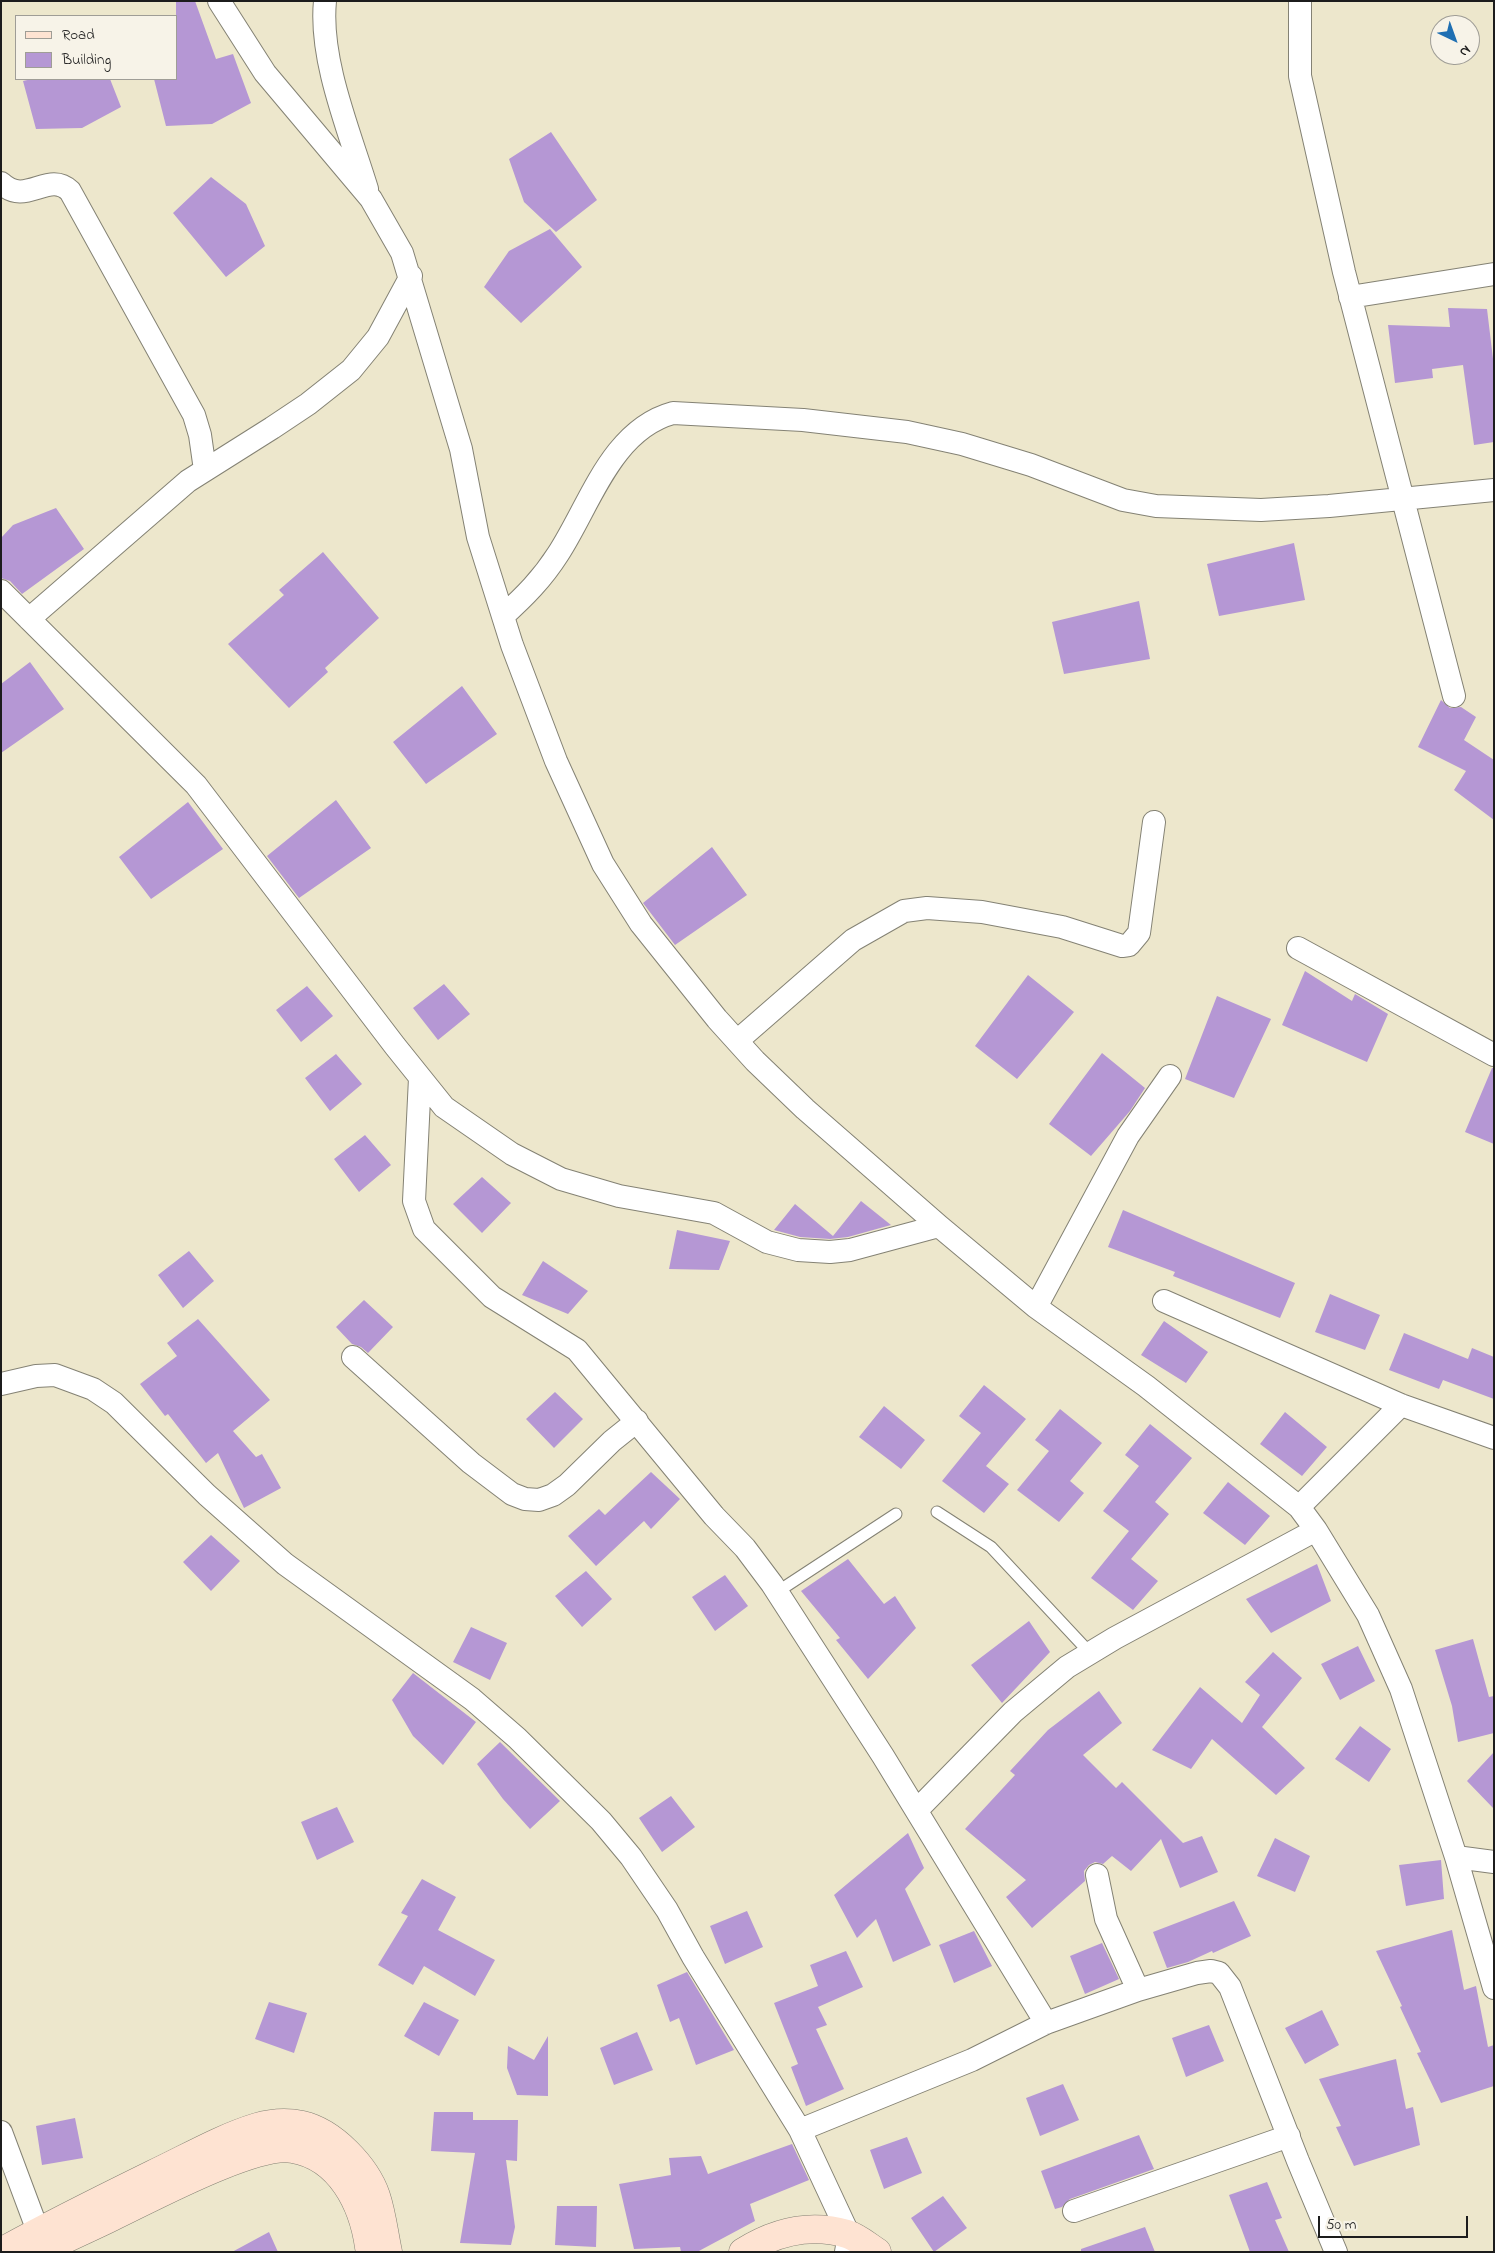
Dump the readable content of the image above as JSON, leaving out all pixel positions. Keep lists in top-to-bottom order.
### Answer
{
  "legend": ["Road", "Building"],
  "scale_bar": "50 m",
  "north": "bottom right"
}
